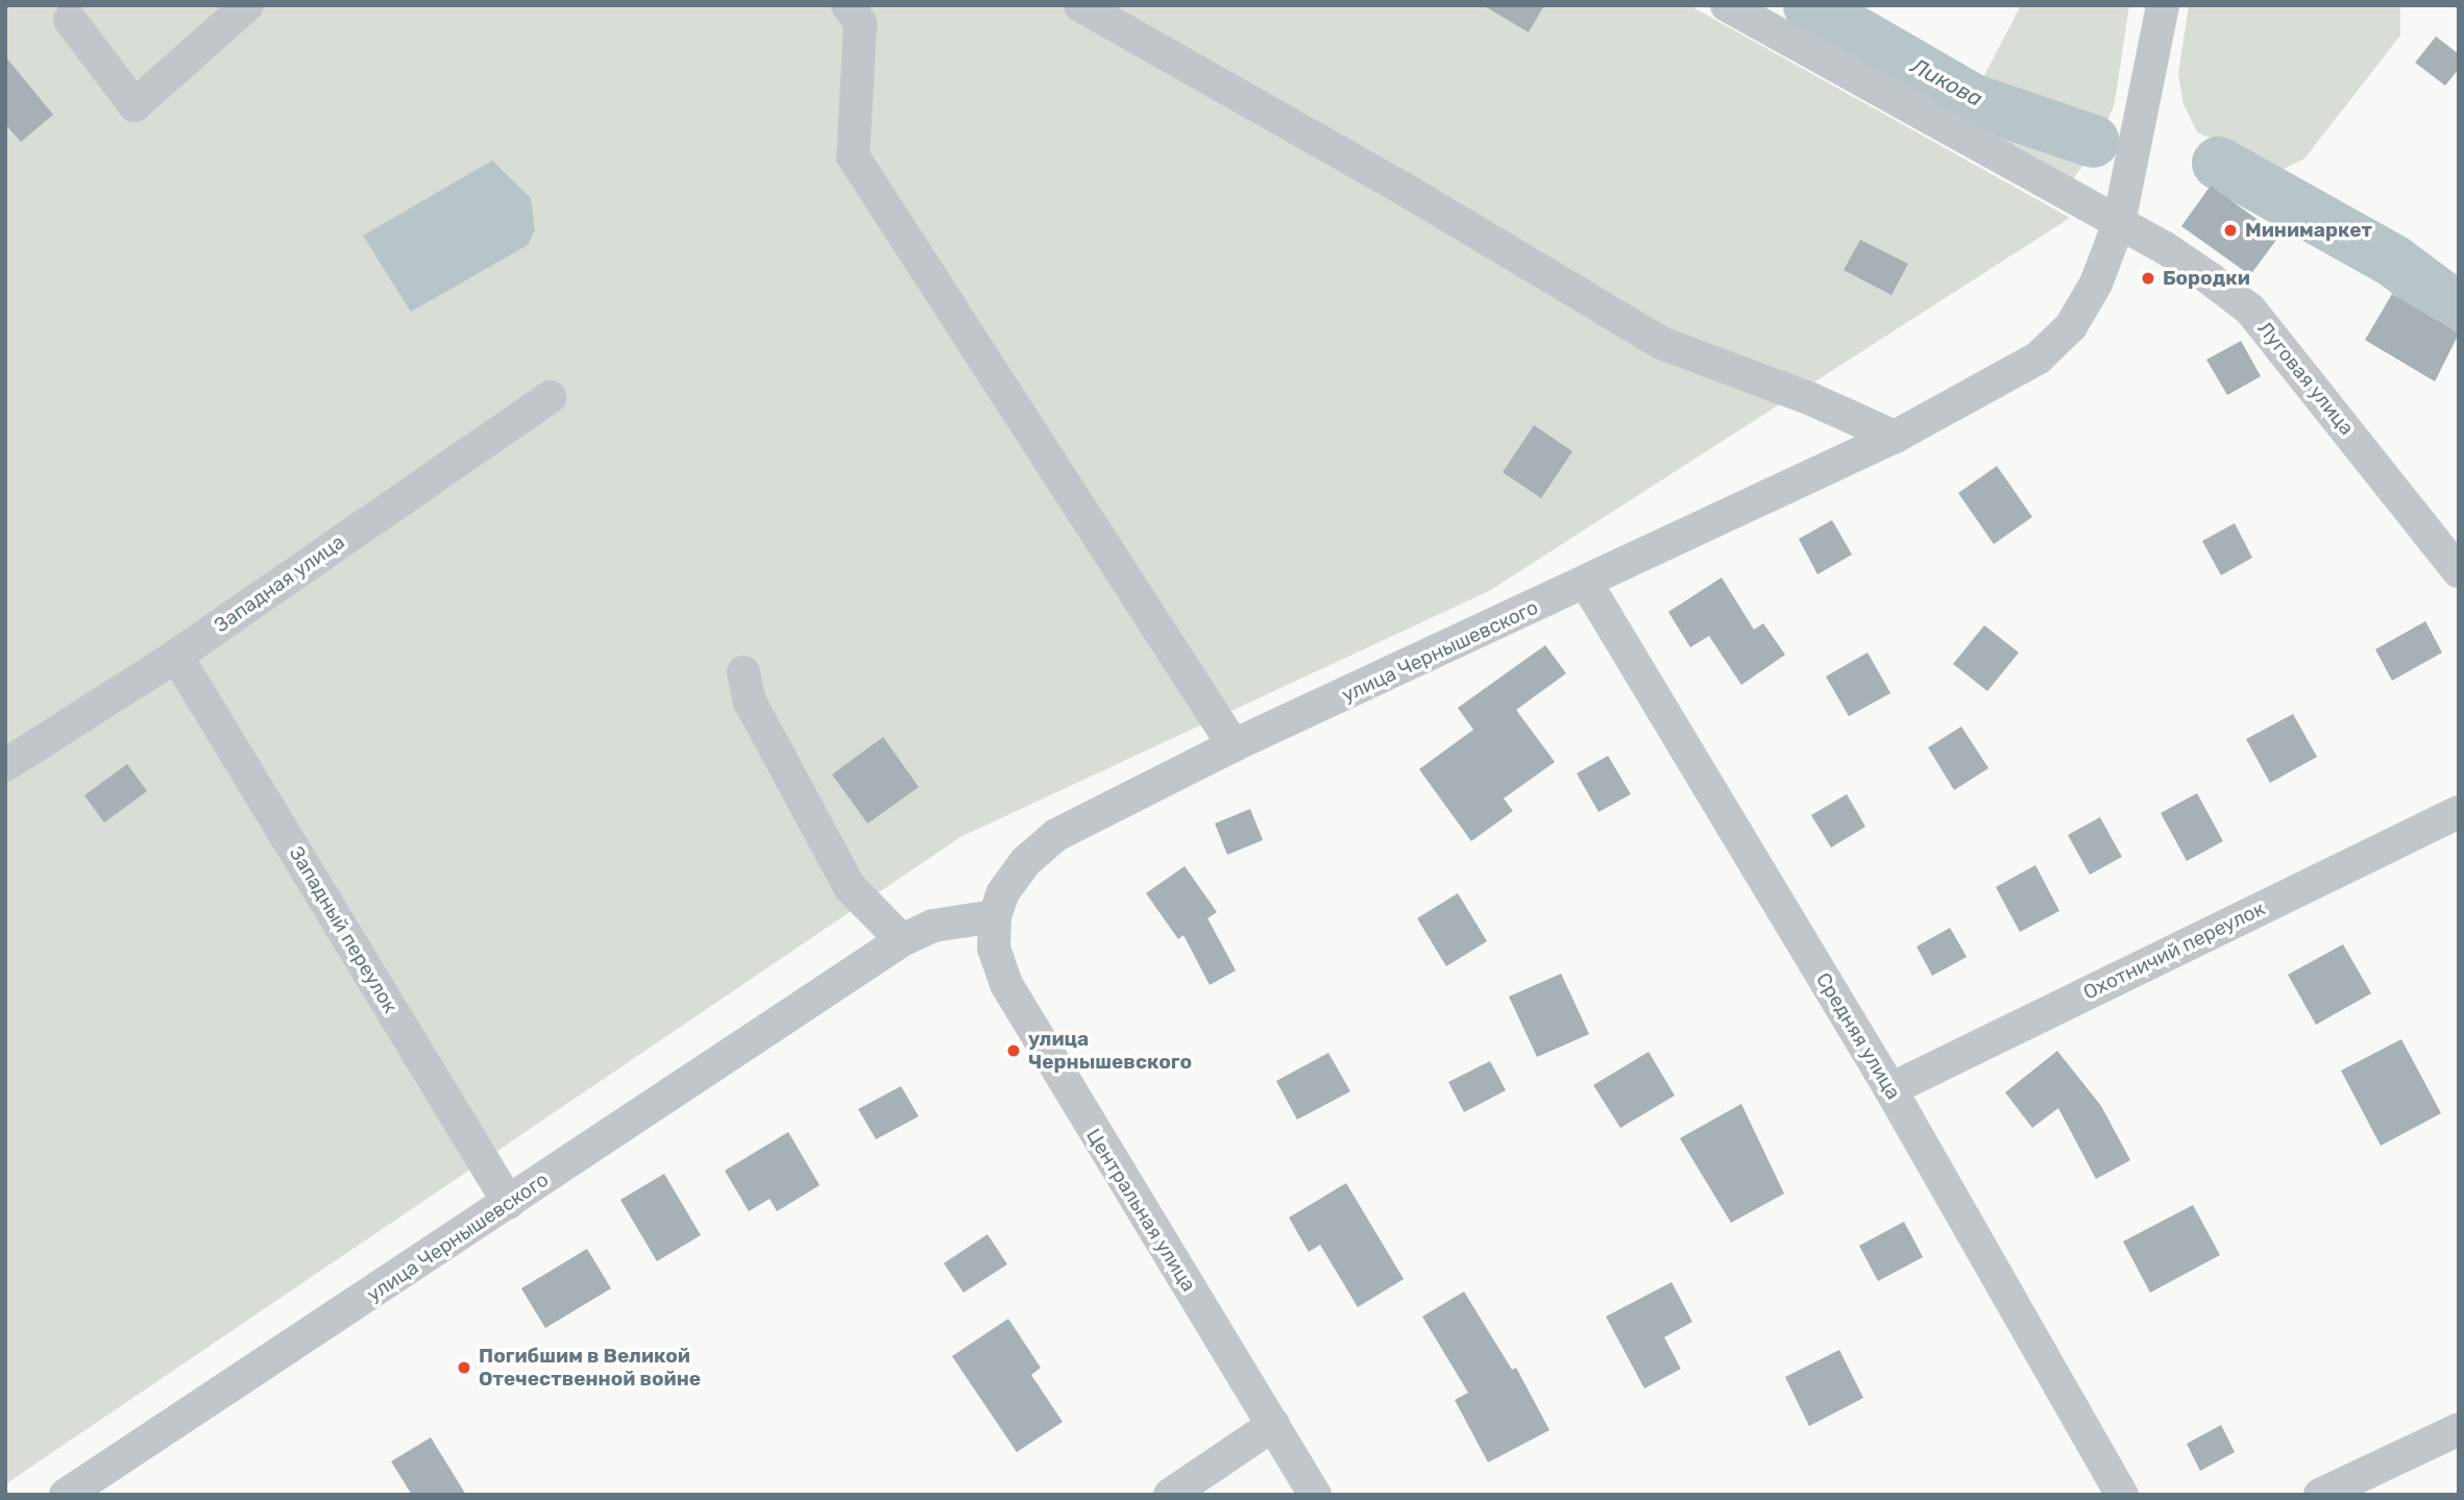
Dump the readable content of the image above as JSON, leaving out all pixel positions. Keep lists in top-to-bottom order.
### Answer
{
  "streets": {
    "street": [
      "Луговая улица",
      "Западная улица",
      "улица Чернышевского",
      "Западный переулок",
      "Охотничий переулок",
      "Средняя улица",
      "Центральная улица"
    ]
  },
  "crossings": [
    ["Луговая улица", "улица Чернышевского"],
    ["Западная улица", "Западный переулок"],
    ["улица Чернышевского", "Западный переулок"],
    ["улица Чернышевского", "Средняя улица"],
    ["улица Чернышевского", "Центральная улица"],
    ["Охотничий переулок", "Средняя улица"]
  ],
  "water": ["Ликова"],
  "places": [
    "Минимаркет",
    "Бородки",
    "улица Чернышевского",
    "Погибшим в Великой Отечественной войне"
  ]
}
